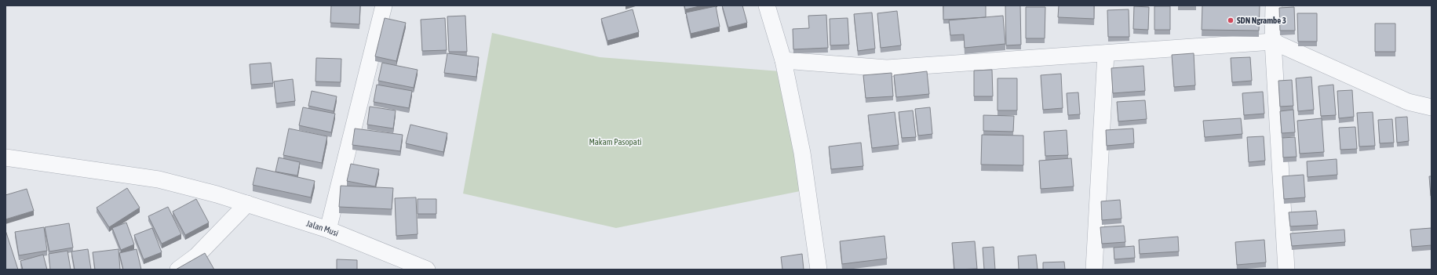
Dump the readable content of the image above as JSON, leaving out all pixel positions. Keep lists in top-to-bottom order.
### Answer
{
  "streets": {
    "street": ["Jalan Musi"]
  },
  "parks": ["Makam Pasopati"],
  "places": ["SDN Ngrambe 3"]
}
